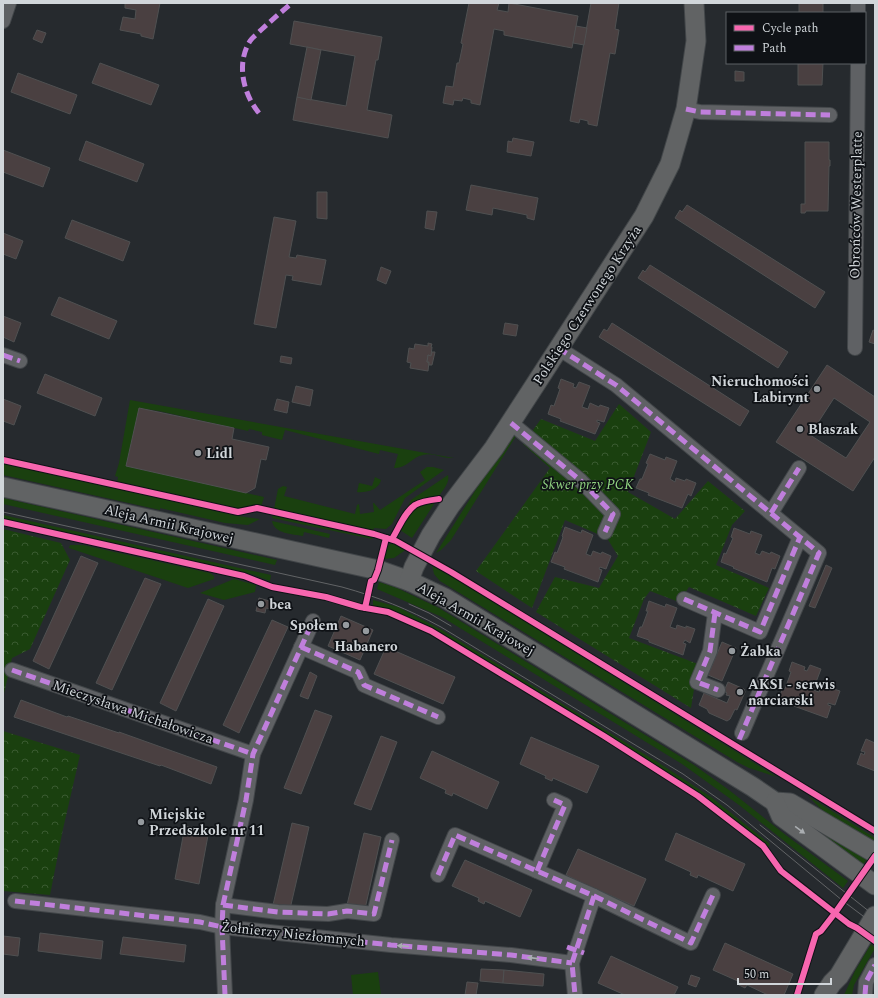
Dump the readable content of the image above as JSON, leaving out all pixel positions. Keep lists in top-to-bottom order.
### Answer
{
  "streets": {
    "main road": ["Polskiego Czerwonego Krzyża", "Aleja Armii Krajowej"],
    "street": ["Obrońców Westerplatte", "Mieczysława Michałowicza", "Żołnierzy Niezłomnych"]
  },
  "crossings": [
    ["Polskiego Czerwonego Krzyża", "Aleja Armii Krajowej"]
  ],
  "one_way": ["Żołnierzy Niezłomnych"],
  "parks": ["Skwer przy PCK"],
  "places": [
    "Nieruchomości Labirynt",
    "Blaszak",
    "Lidl",
    "bea",
    "Społem",
    "Habanero",
    "Żabka",
    "AKSI - serwis narciarski",
    "Miejskie Przedszkole nr 11"
  ],
  "legend": ["Cycle path", "Path"],
  "scale_bar": "50 m"
}
